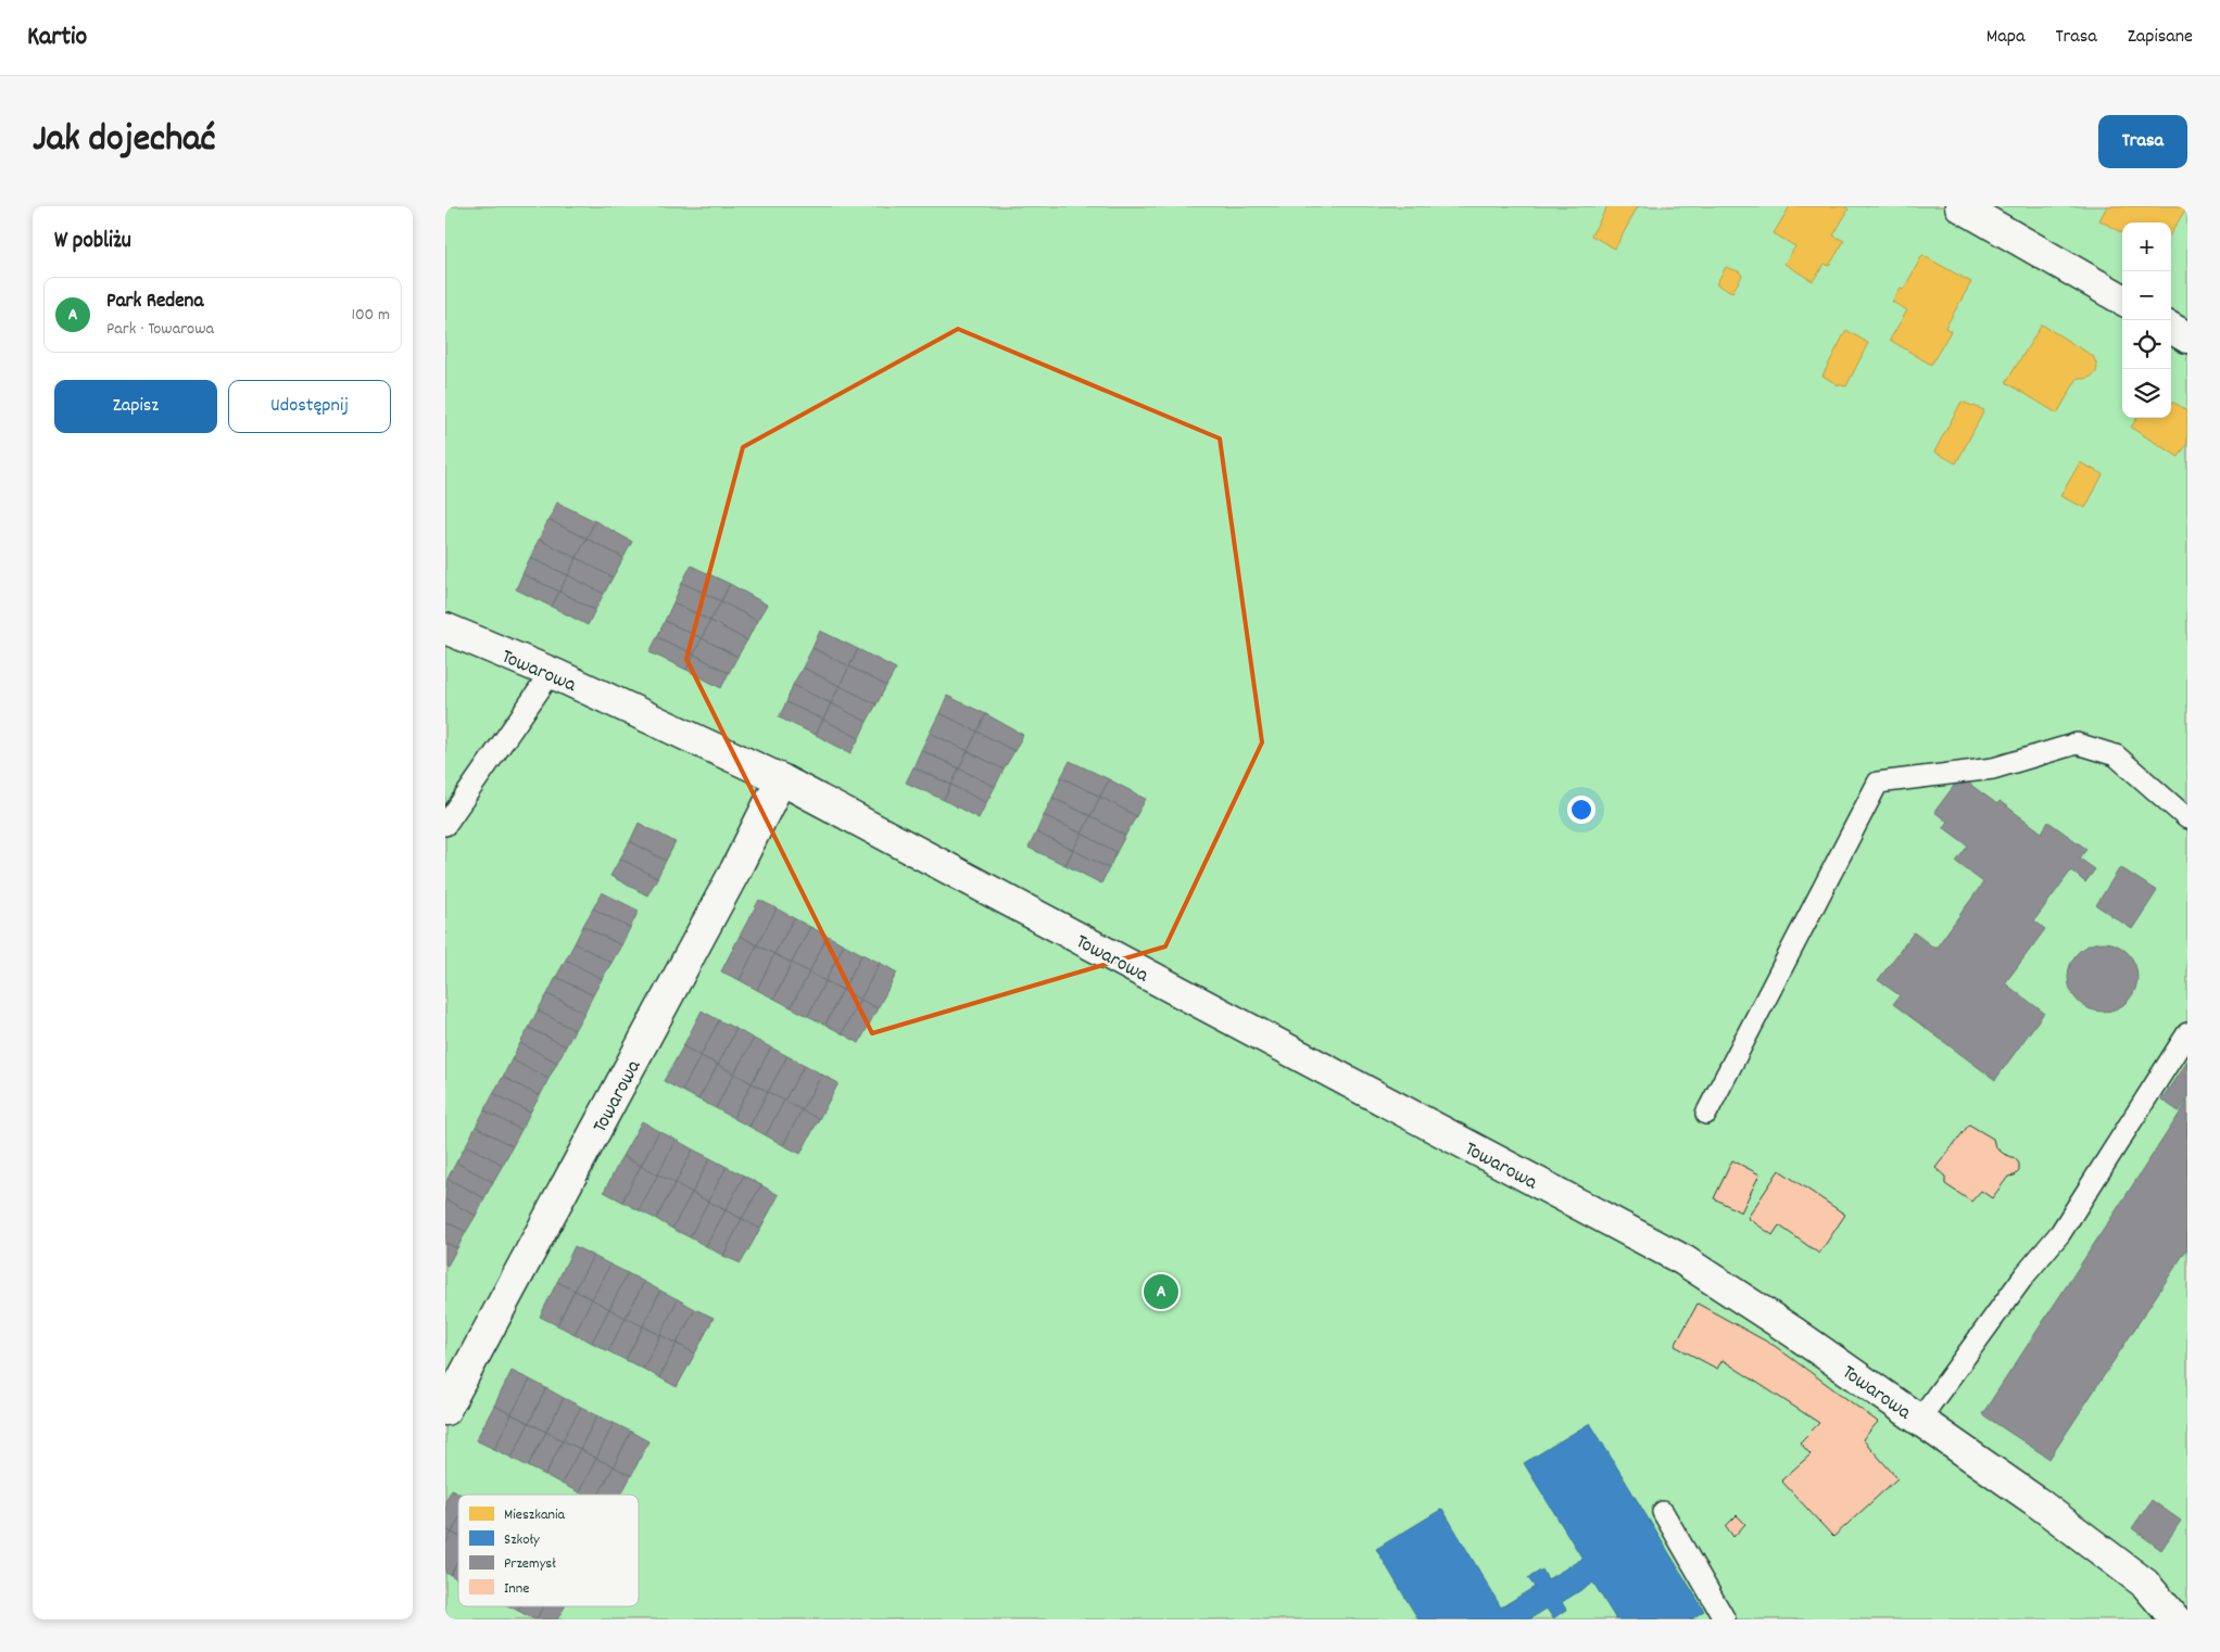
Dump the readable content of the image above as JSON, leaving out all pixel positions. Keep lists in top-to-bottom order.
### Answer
{
  "streets": {
    "street": ["Towarowa"]
  },
  "legend": [
    "Mieszkania",
    "Szkoły",
    "Przemysł",
    "Inne"
  ],
  "page": {
    "header": "Kartio",
    "nav": ["Mapa", "Trasa", "Zapisane"],
    "title": "Jak dojechać",
    "buttons": [
      "Trasa",
      ["Zapisz", "Udostępnij"]
    ],
    "heading": "W pobliżu",
    "map_buttons": ["+", "−"],
    "list": [
      {
        "mark": "A",
        "name": "Park Redena",
        "note": "Park · Towarowa",
        "value": "100 m"
      }
    ],
    "pins": "A"
  }
}
